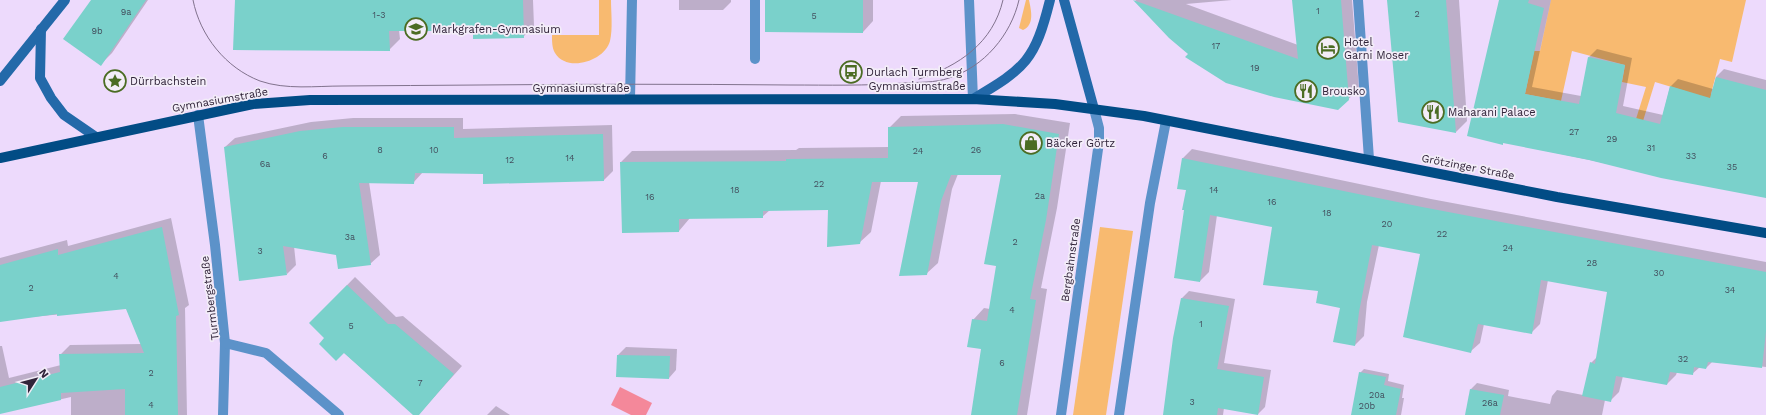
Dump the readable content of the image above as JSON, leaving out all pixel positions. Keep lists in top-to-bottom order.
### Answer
{
  "streets": {
    "main road": ["Gymnasiumstraße", "Grötzinger Straße"],
    "street": ["Bergbahnstraße", "Turmbergstraße"]
  },
  "crossings": [
    ["Gymnasiumstraße", "Grötzinger Straße"],
    ["Gymnasiumstraße", "Bergbahnstraße"],
    ["Gymnasiumstraße", "Turmbergstraße"]
  ],
  "places": {
    "school or university": ["Markgrafen-Gymnasium"],
    "hotel": ["Hotel Garni Moser"],
    "bus stop": ["Durlach Turmberg"],
    "place": ["Dürrbachstein"],
    "restaurant": ["Brousko", "Maharani Palace"],
    "shop": ["Bäcker Görtz"]
  },
  "house_numbers": [
    "1",
    "9a",
    "2",
    "1-3",
    "5",
    "9b",
    "17",
    "19",
    "27",
    "29",
    "31",
    "8",
    "10",
    "26",
    "24",
    "6",
    "33",
    "14",
    "12",
    "6a",
    "35",
    "22",
    "18",
    "14",
    "2a",
    "16",
    "16",
    "18",
    "20",
    "22",
    "3a",
    "2",
    "24",
    "3",
    "28",
    "30",
    "4",
    "2",
    "34",
    "4",
    "1",
    "5",
    "32",
    "6",
    "2",
    "7",
    "20a",
    "3",
    "26a",
    "4",
    "20b"
  ],
  "north": "top right"
}
